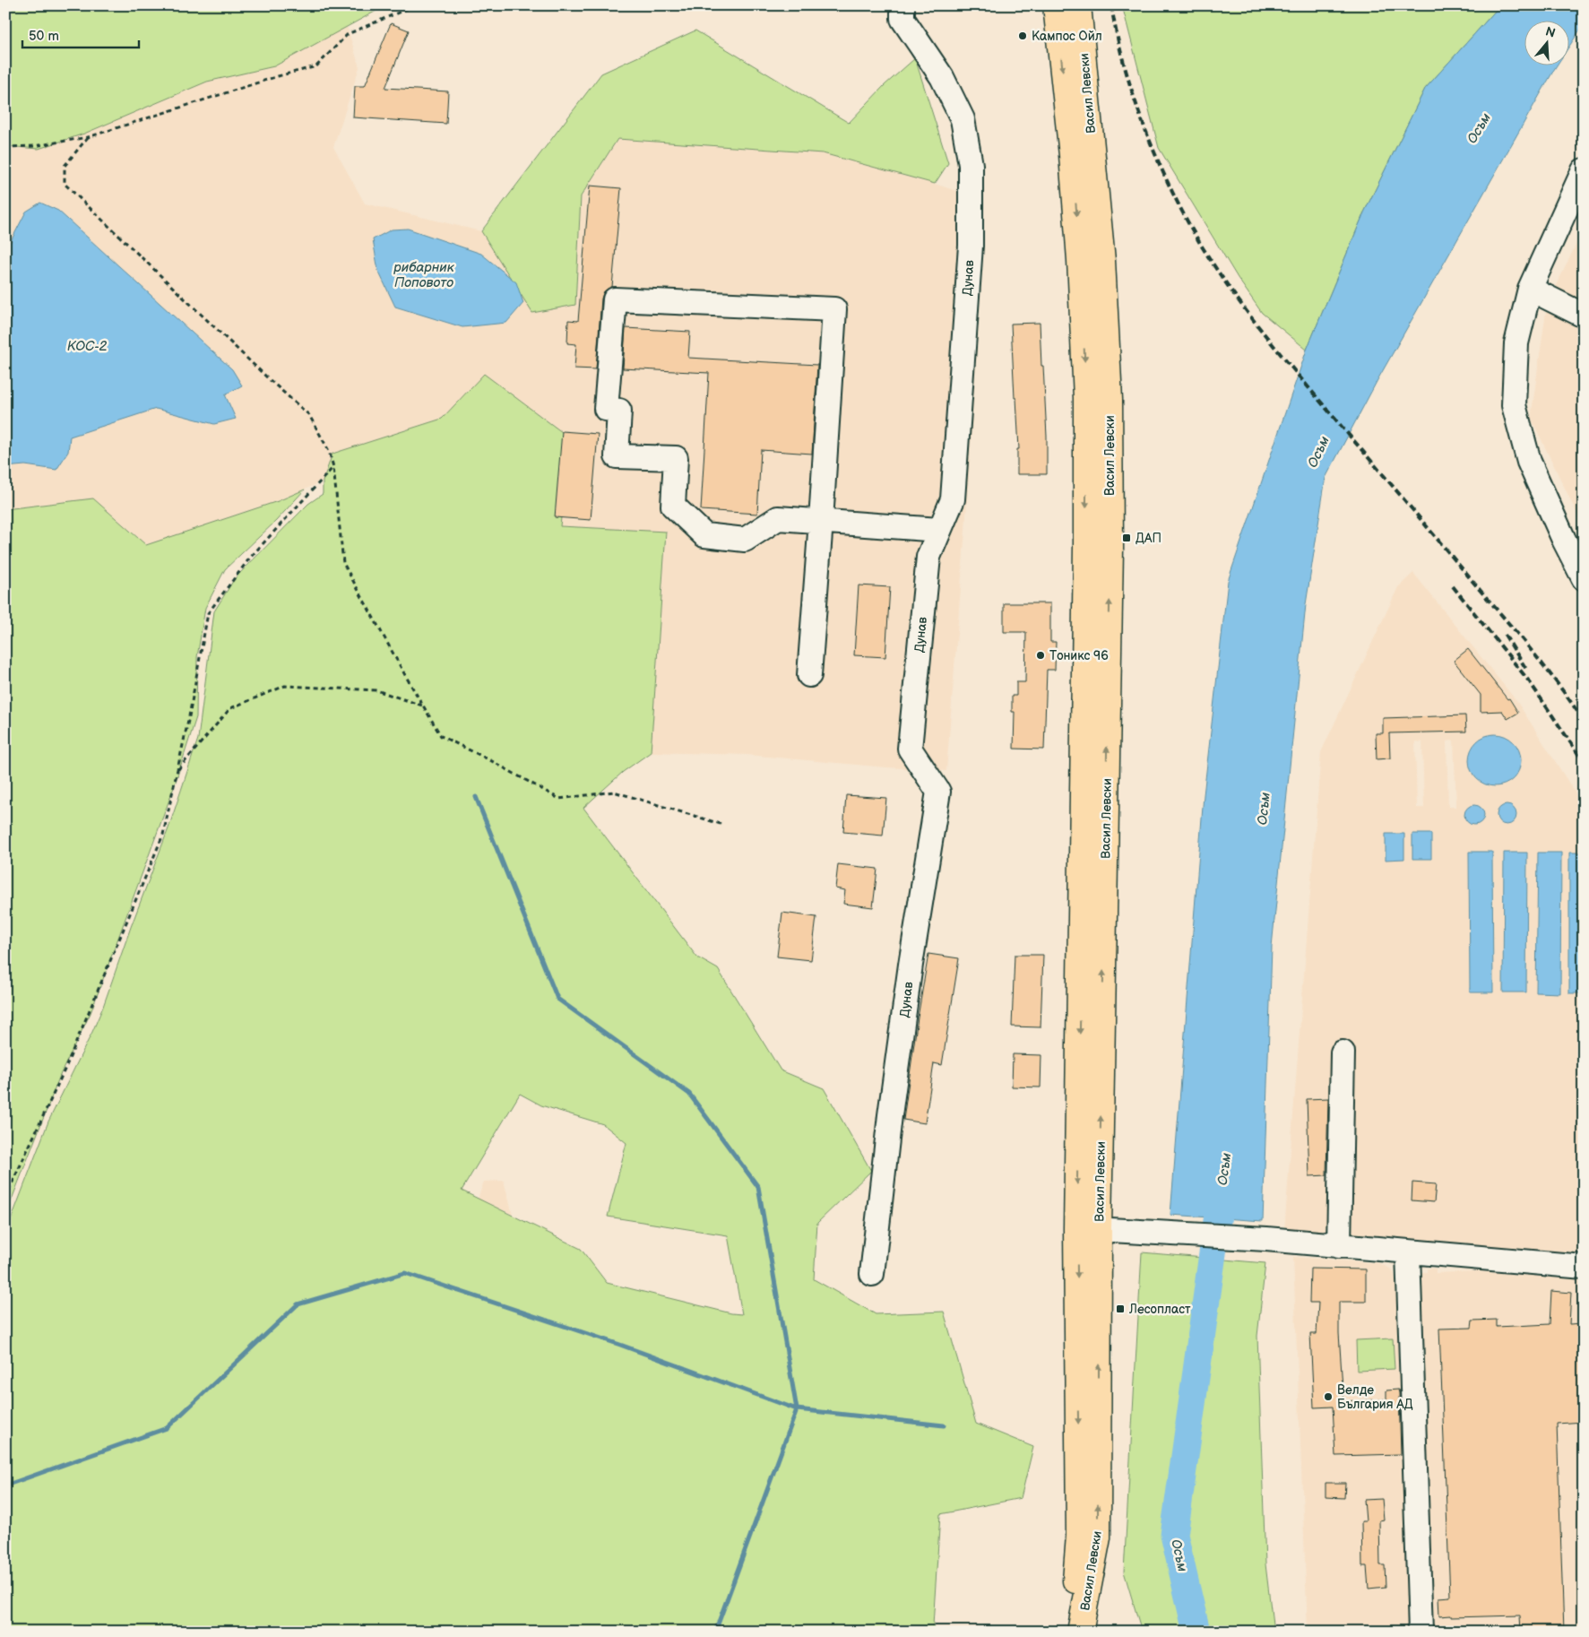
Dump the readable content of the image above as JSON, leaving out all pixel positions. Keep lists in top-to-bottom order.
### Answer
{
  "streets": {
    "main road": ["Васил Левски"],
    "street": ["Дунав"]
  },
  "water": ["Осъм", "рибарник Поповото", "КОС-2"],
  "places": {
    "other": ["Кампос Ойл", "Тоникс 96", "Велде България АД"],
    "transit": ["ДАП", "Лесопласт"]
  },
  "scale_bar": "50 m",
  "north": "top"
}
